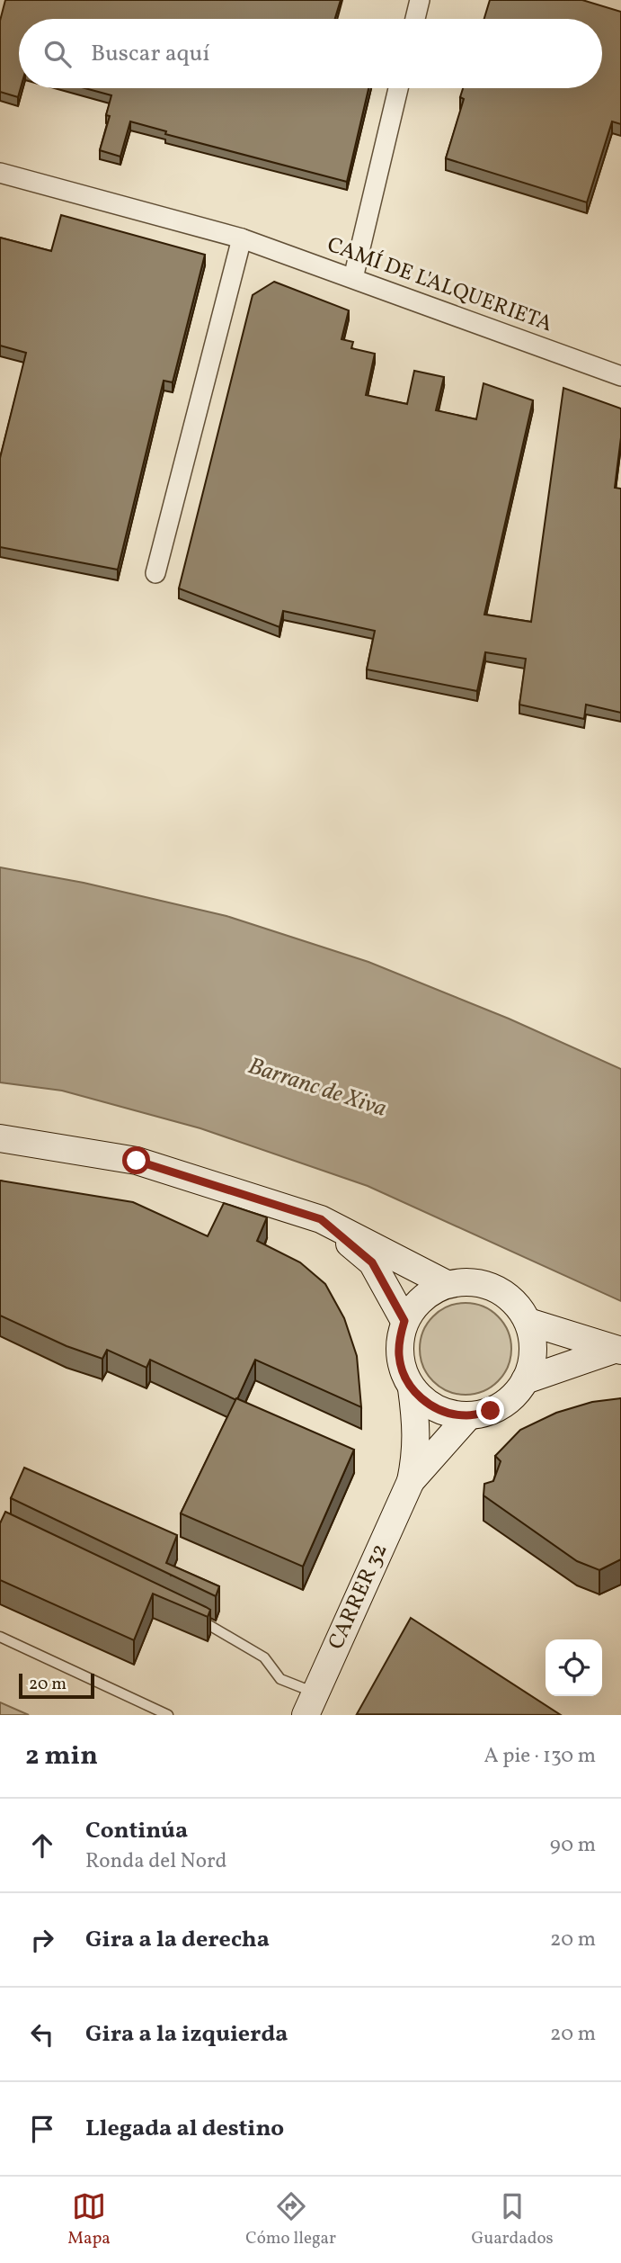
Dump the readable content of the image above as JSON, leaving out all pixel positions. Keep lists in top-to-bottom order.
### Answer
{
  "streets": {
    "street": ["CAMÍ DE L'ALQUERIETA", "CARRER 32"]
  },
  "water": ["Barranc de Xiva"],
  "scale_bar": "20 m",
  "page": {
    "search": "Buscar aquí",
    "scale": "20 m",
    "heading": ["2 min", "A pie · 130 m"],
    "list": [
      ["Continúa", "Ronda del Nord", "90 m"],
      ["Gira a la derecha", "20 m"],
      ["Gira a la izquierda", "20 m"],
      "Llegada al destino"
    ],
    "nav": ["Mapa", "Cómo llegar", "Guardados"]
  }
}
